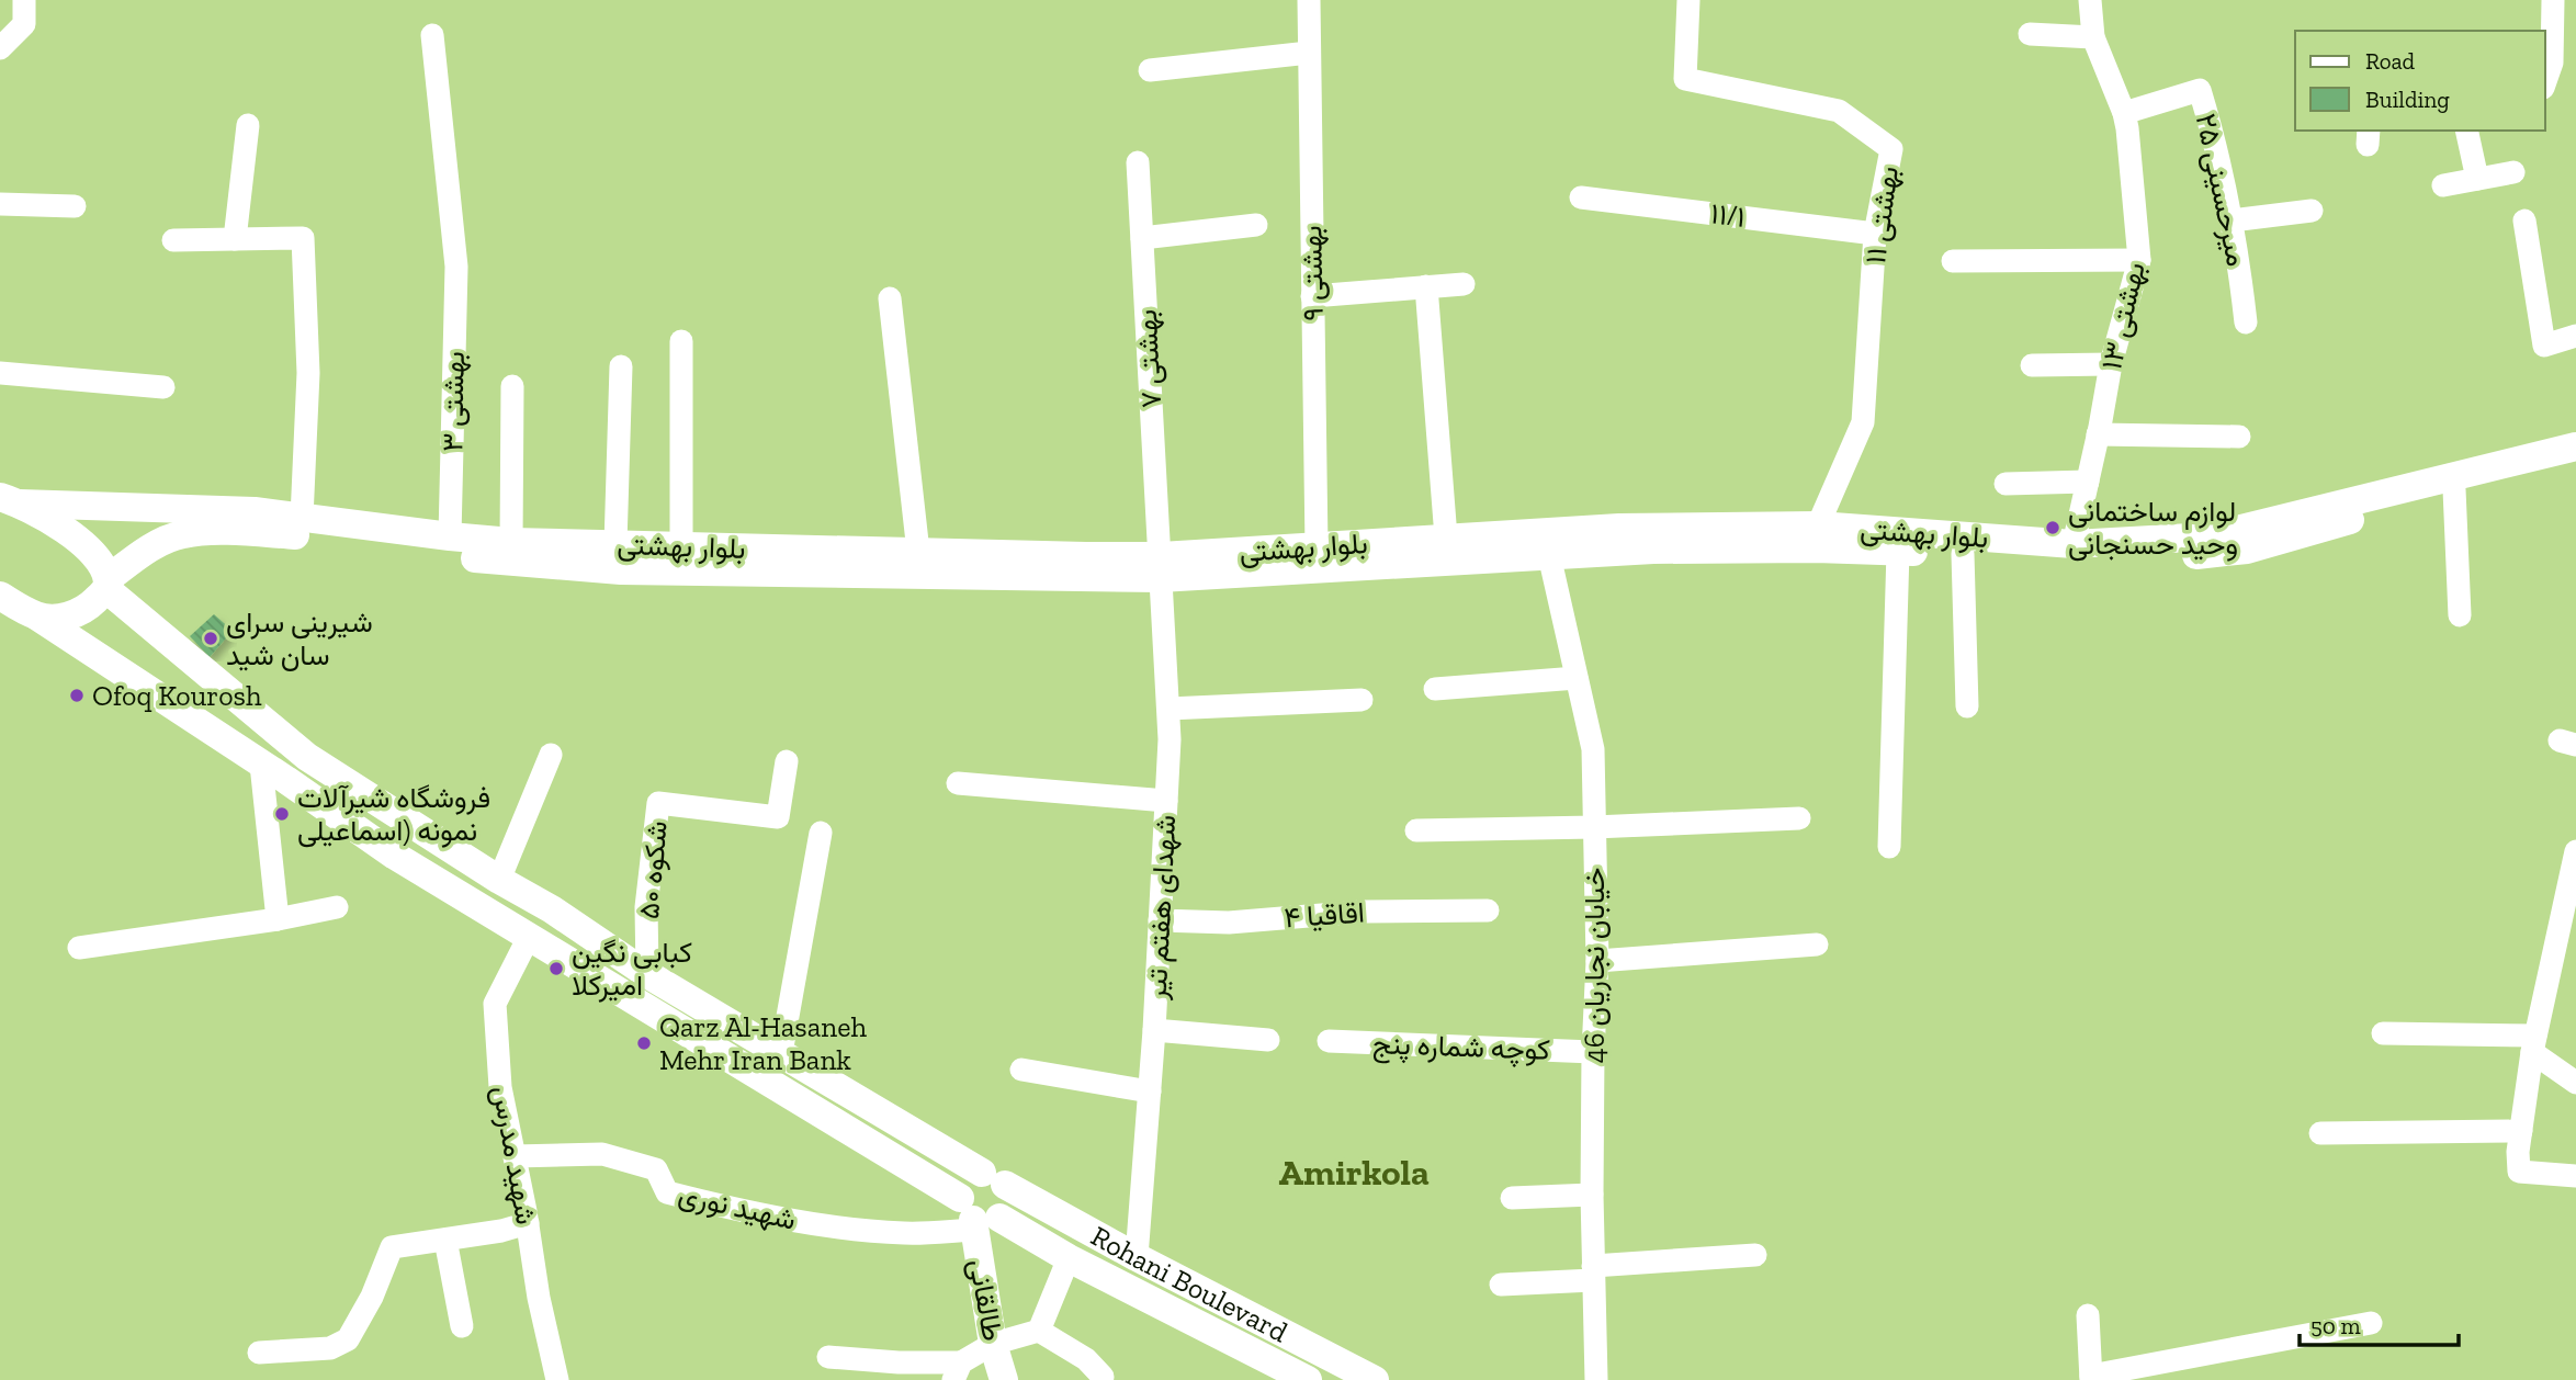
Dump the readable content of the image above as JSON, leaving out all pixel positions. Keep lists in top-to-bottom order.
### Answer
{
  "streets": {
    "main road": ["بلوار بهشتی", "Rohani Boulevard", "طالقانی"],
    "street": [
      "میرحسینی ۲۵",
      "۱۱/۱",
      "بهشتی ۱۱",
      "بهشتی ۹",
      "بهشتی ۱۳",
      "بهشتی ۷",
      "بهشتی ۳",
      "شکوه ۵۰",
      "شهدای هفتم تیر",
      "اقاقیا ۴",
      "خیابان نجاریان 46",
      "کوچه شماره پنج",
      "شهید مدرس",
      "شهید نوری"
    ]
  },
  "crossings": [
    ["میرحسینی ۲۵", "بهشتی ۱۳"],
    ["۱۱/۱", "بهشتی ۱۱"],
    ["بهشتی ۱۱", "بلوار بهشتی"],
    ["بهشتی ۹", "بلوار بهشتی"],
    ["بهشتی ۱۳", "بلوار بهشتی"],
    ["بهشتی ۷", "بلوار بهشتی"],
    ["بهشتی ۷", "شهدای هفتم تیر"],
    ["بهشتی ۳", "بلوار بهشتی"],
    ["بلوار بهشتی", "شهدای هفتم تیر"],
    ["بلوار بهشتی", "خیابان نجاریان 46"],
    ["بلوار بهشتی", "Rohani Boulevard"],
    ["شکوه ۵۰", "Rohani Boulevard"],
    ["شهدای هفتم تیر", "اقاقیا ۴"],
    ["شهدای هفتم تیر", "Rohani Boulevard"],
    ["خیابان نجاریان 46", "کوچه شماره پنج"],
    ["شهید مدرس", "شهید نوری"],
    ["شهید مدرس", "Rohani Boulevard"],
    ["شهید نوری", "Rohani Boulevard"],
    ["شهید نوری", "طالقانی"],
    ["Rohani Boulevard", "طالقانی"]
  ],
  "districts": ["Amirkola"],
  "places": [
    "لوازم ساختمانی وحید حسنجانی",
    "شیرینی سرای سان شید",
    "Ofoq Kourosh",
    "فروشگاه شیرآلات نمونه (اسماعیلی",
    "کبابی نگین امیرکلا",
    "Qarz Al-Hasaneh Mehr Iran Bank"
  ],
  "legend": ["Road", "Building"],
  "scale_bar": "50 m"
}
